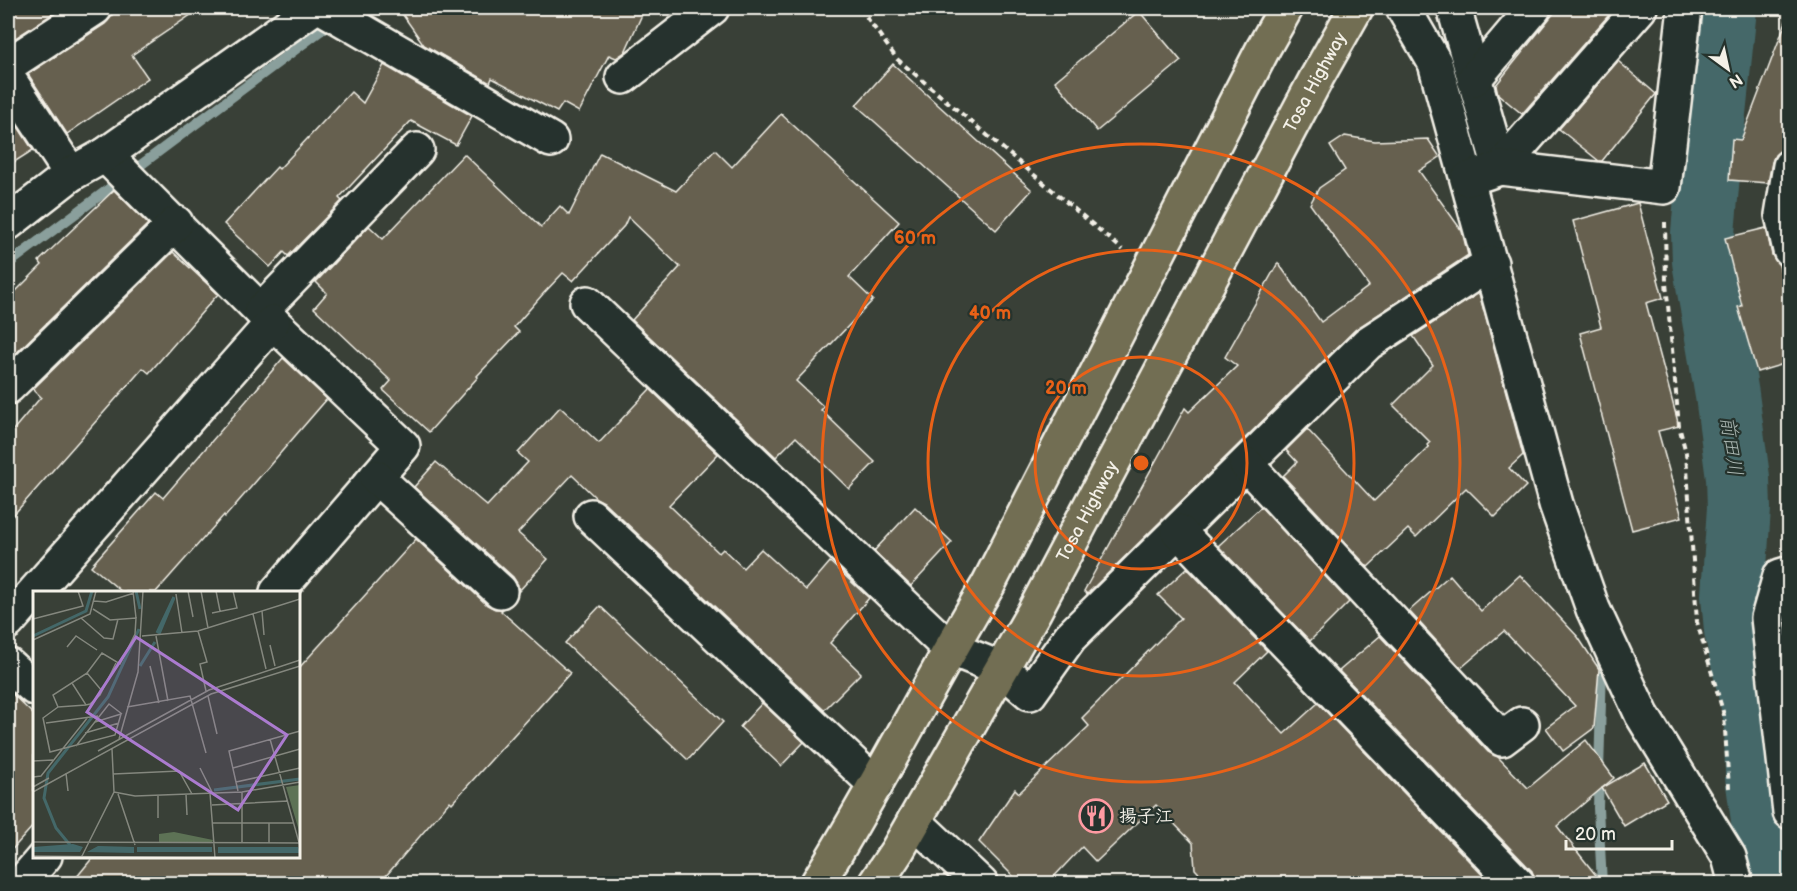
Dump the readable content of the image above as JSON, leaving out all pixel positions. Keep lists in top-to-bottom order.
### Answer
{
  "streets": {
    "highway": ["Tosa Highway"]
  },
  "water": ["前田川"],
  "places": {
    "restaurant": ["揚子江"]
  },
  "scale_bar": "20 m",
  "north": "bottom right",
  "rings": ["60 m", "40 m", "20 m"]
}
